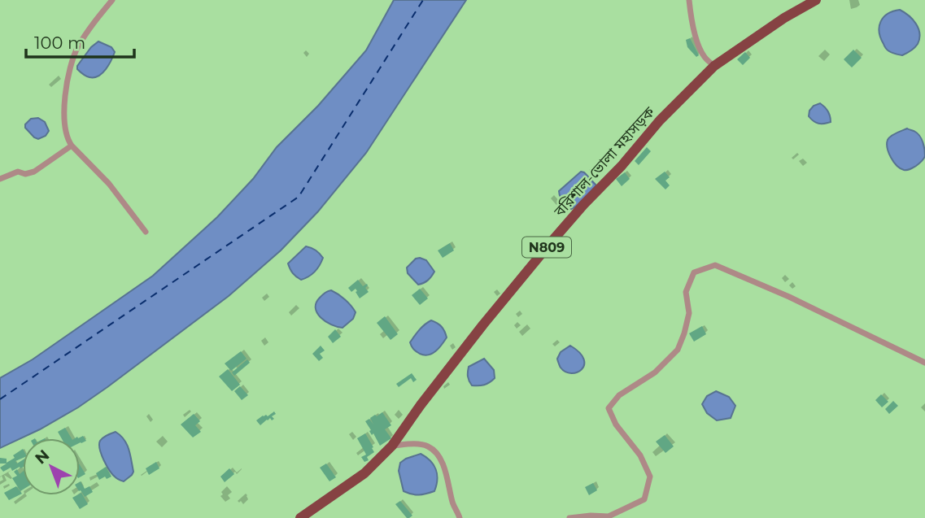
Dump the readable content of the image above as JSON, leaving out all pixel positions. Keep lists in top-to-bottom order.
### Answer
{
  "streets": {
    "highway": ["বরিশাল-ভোলা মহাসড়ক", "N809"]
  },
  "scale_bar": "100 m",
  "north": "top left"
}
